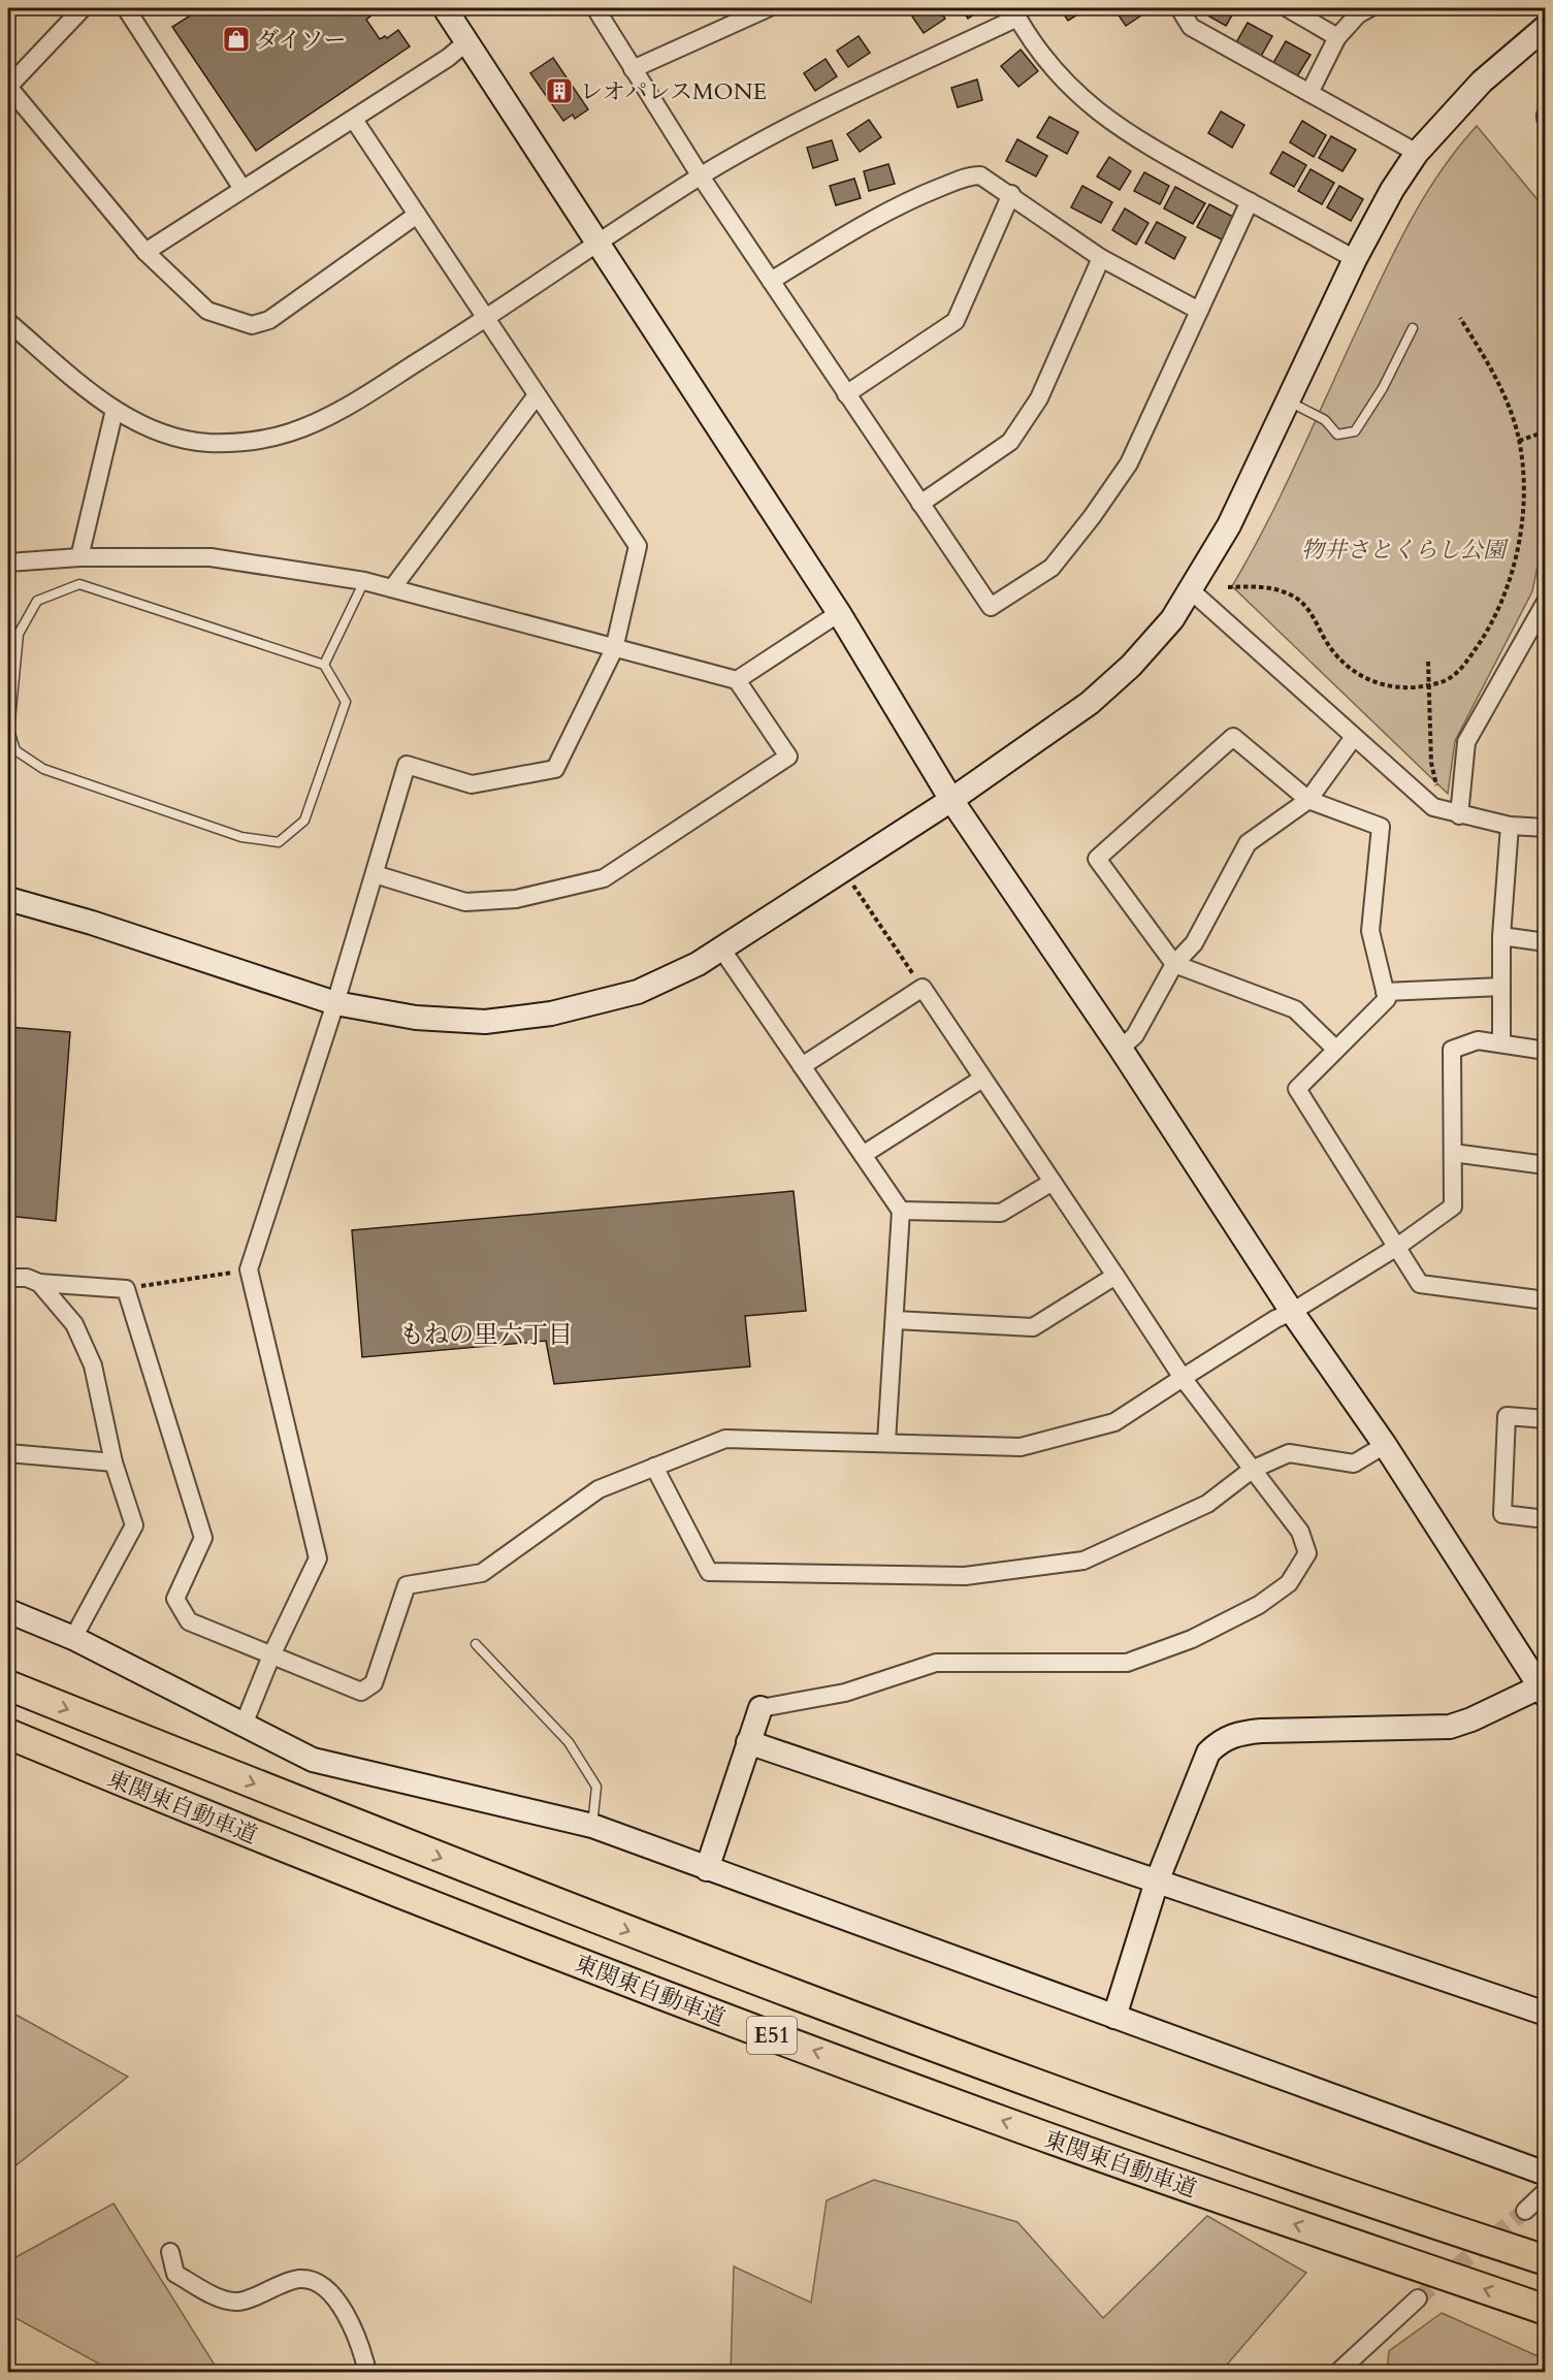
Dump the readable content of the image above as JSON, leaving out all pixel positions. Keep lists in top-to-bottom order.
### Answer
{
  "streets": {
    "highway": ["東関東自動車道", "E51"]
  },
  "districts": ["もねの里六丁目"],
  "parks": ["物井さとくらし公園"],
  "places": {
    "shop": ["ダイソー"],
    "building": ["レオパレスMONE"]
  }
}
